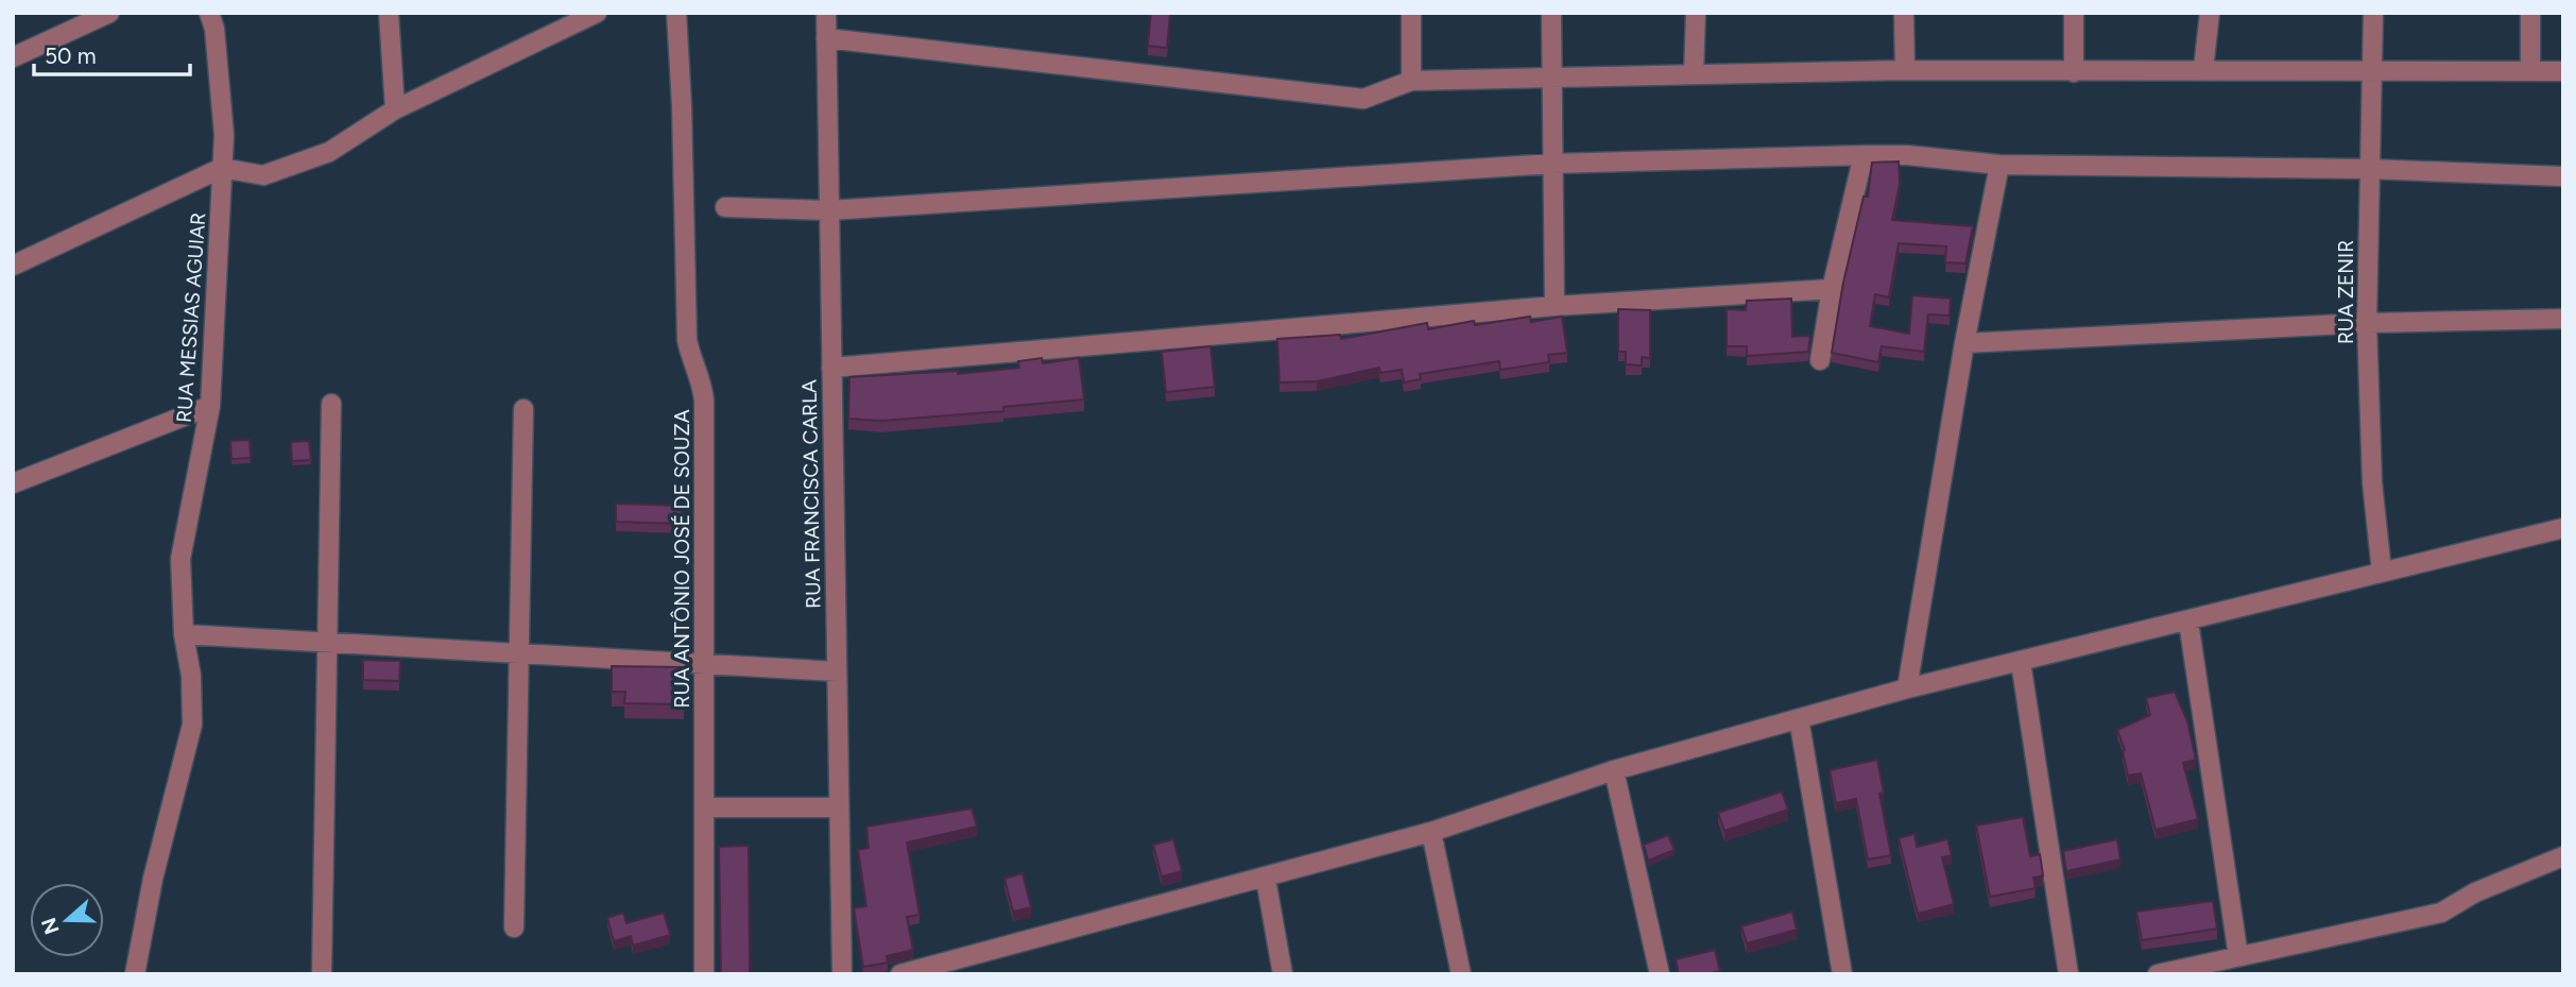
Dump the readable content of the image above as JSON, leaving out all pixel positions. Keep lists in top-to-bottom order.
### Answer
{
  "streets": {
    "street": [
      "RUA ZENIR",
      "RUA MESSIAS AGUIAR",
      "RUA FRANCISCA CARLA",
      "RUA ANTÔNIO JOSÉ DE SOUZA"
    ]
  },
  "scale_bar": "50 m",
  "north": "left"
}
